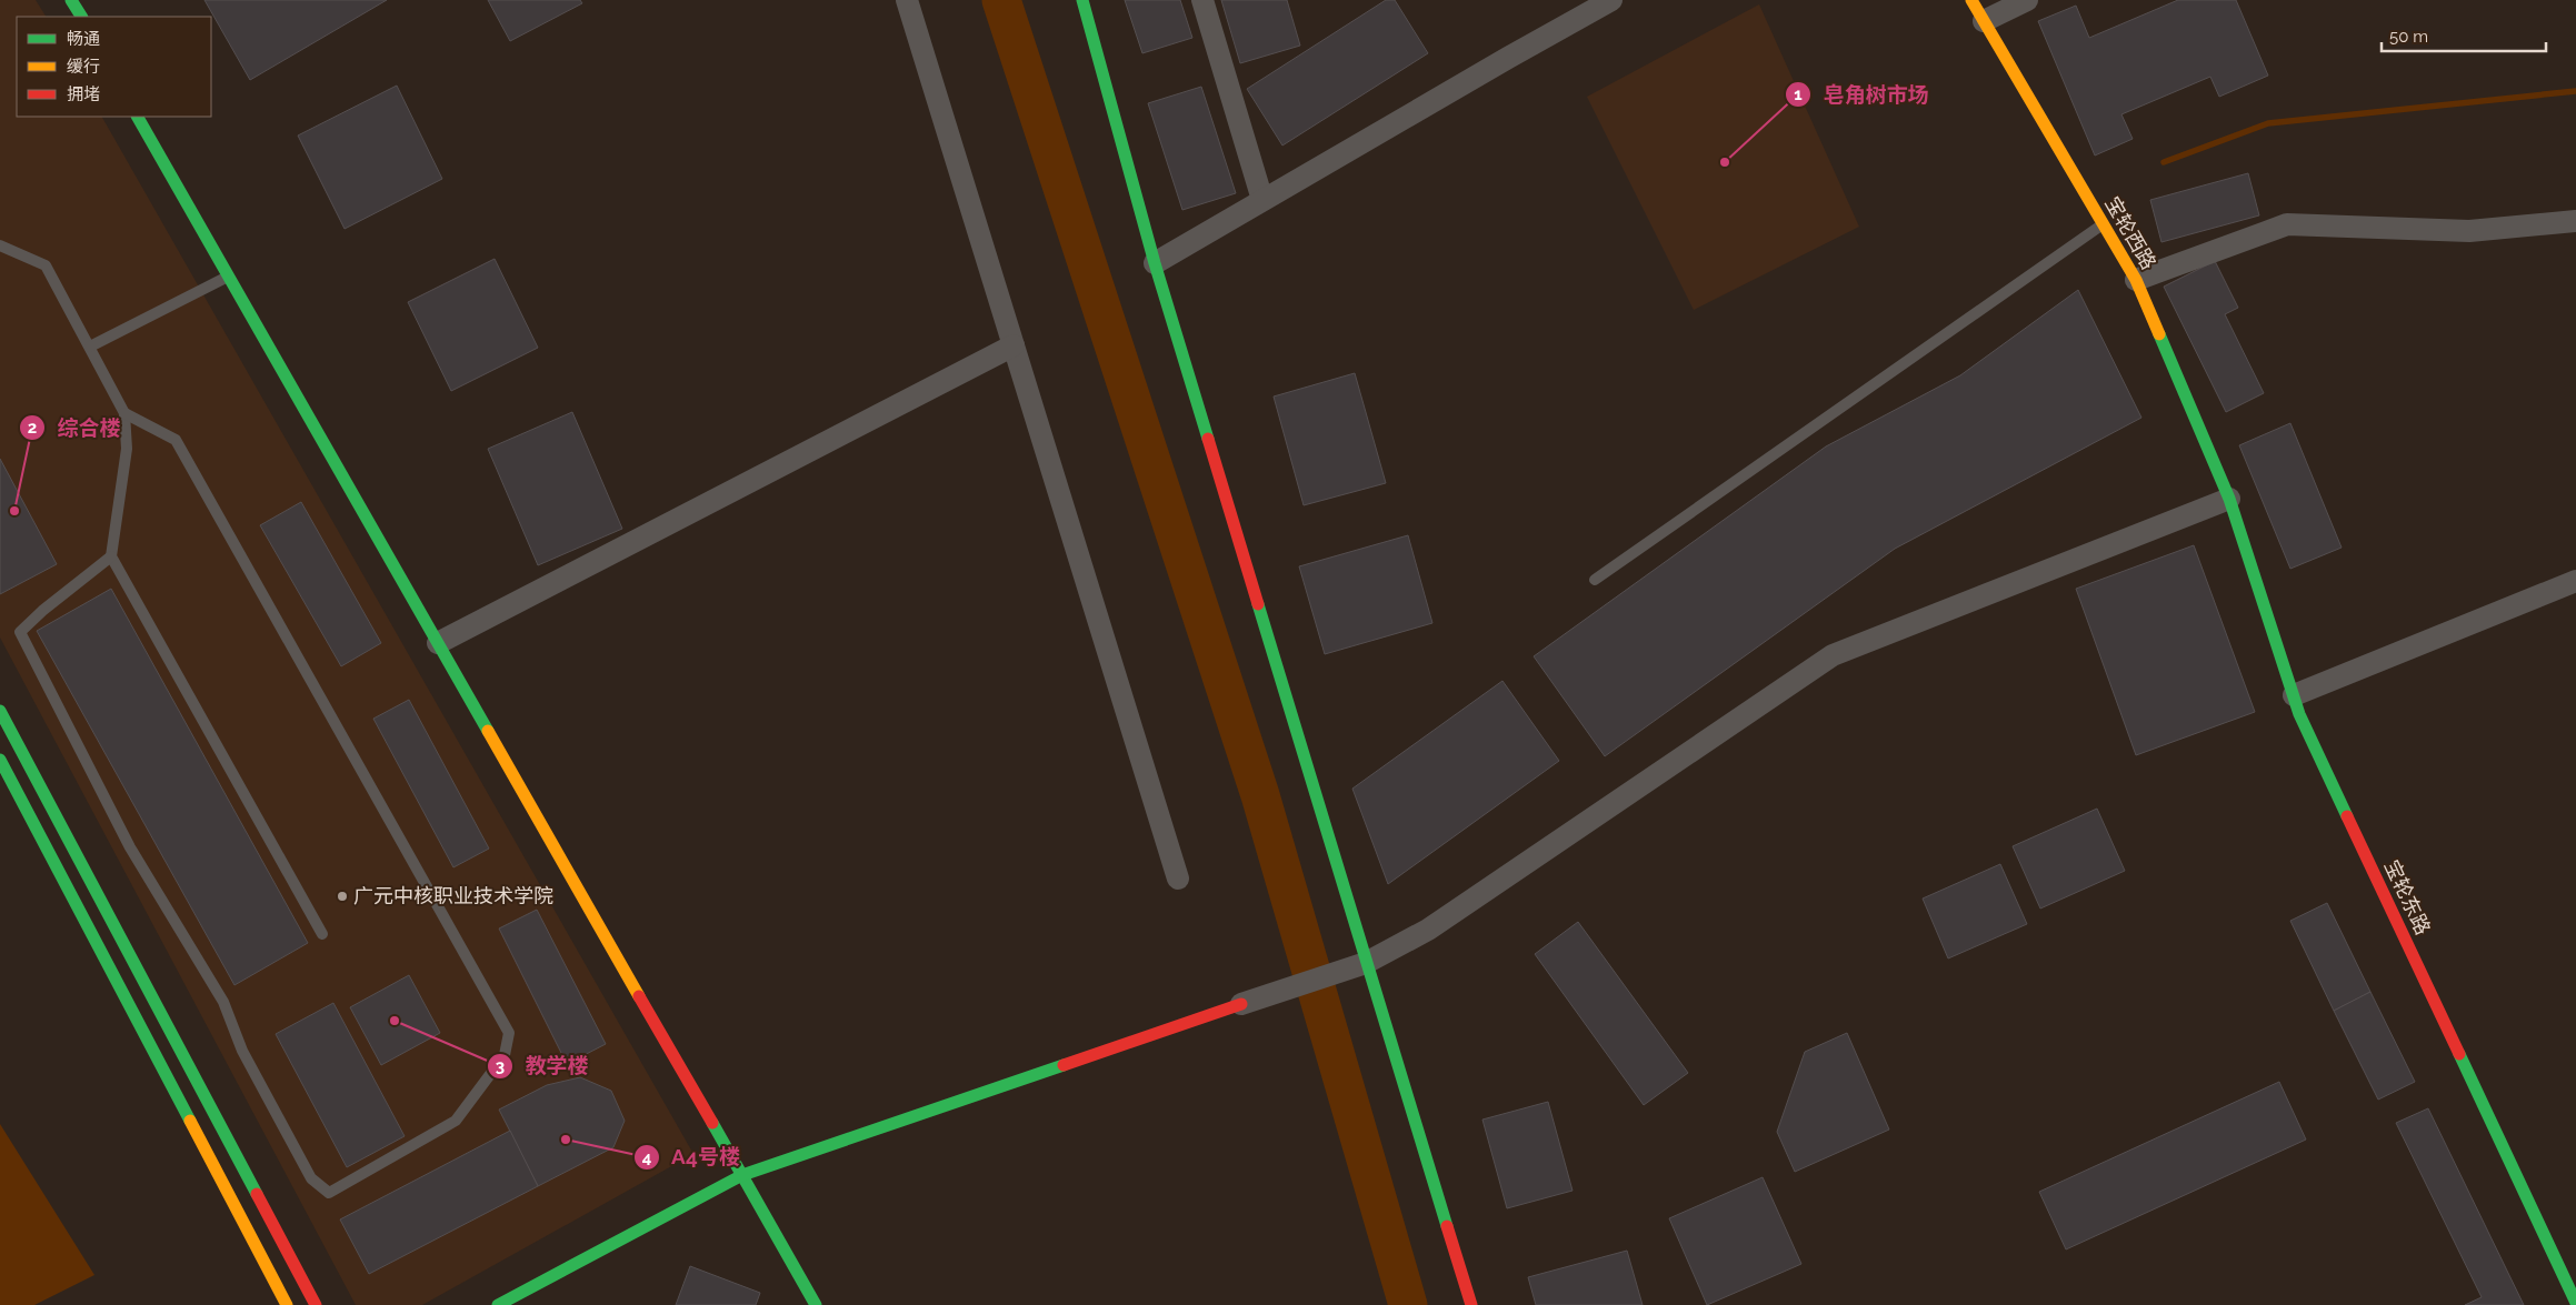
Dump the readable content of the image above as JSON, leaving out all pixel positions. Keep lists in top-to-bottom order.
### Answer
{
  "streets": {
    "street": ["宝轮西路", "宝轮东路"]
  },
  "crossings": [
    ["宝轮西路", "宝轮东路"]
  ],
  "places": [
    "皂角树市场",
    "综合楼",
    "广元中核职业技术学院",
    "教学楼",
    "A4号楼"
  ],
  "legend": ["畅通", "缓行", "拥堵"],
  "scale_bar": "50 m"
}
